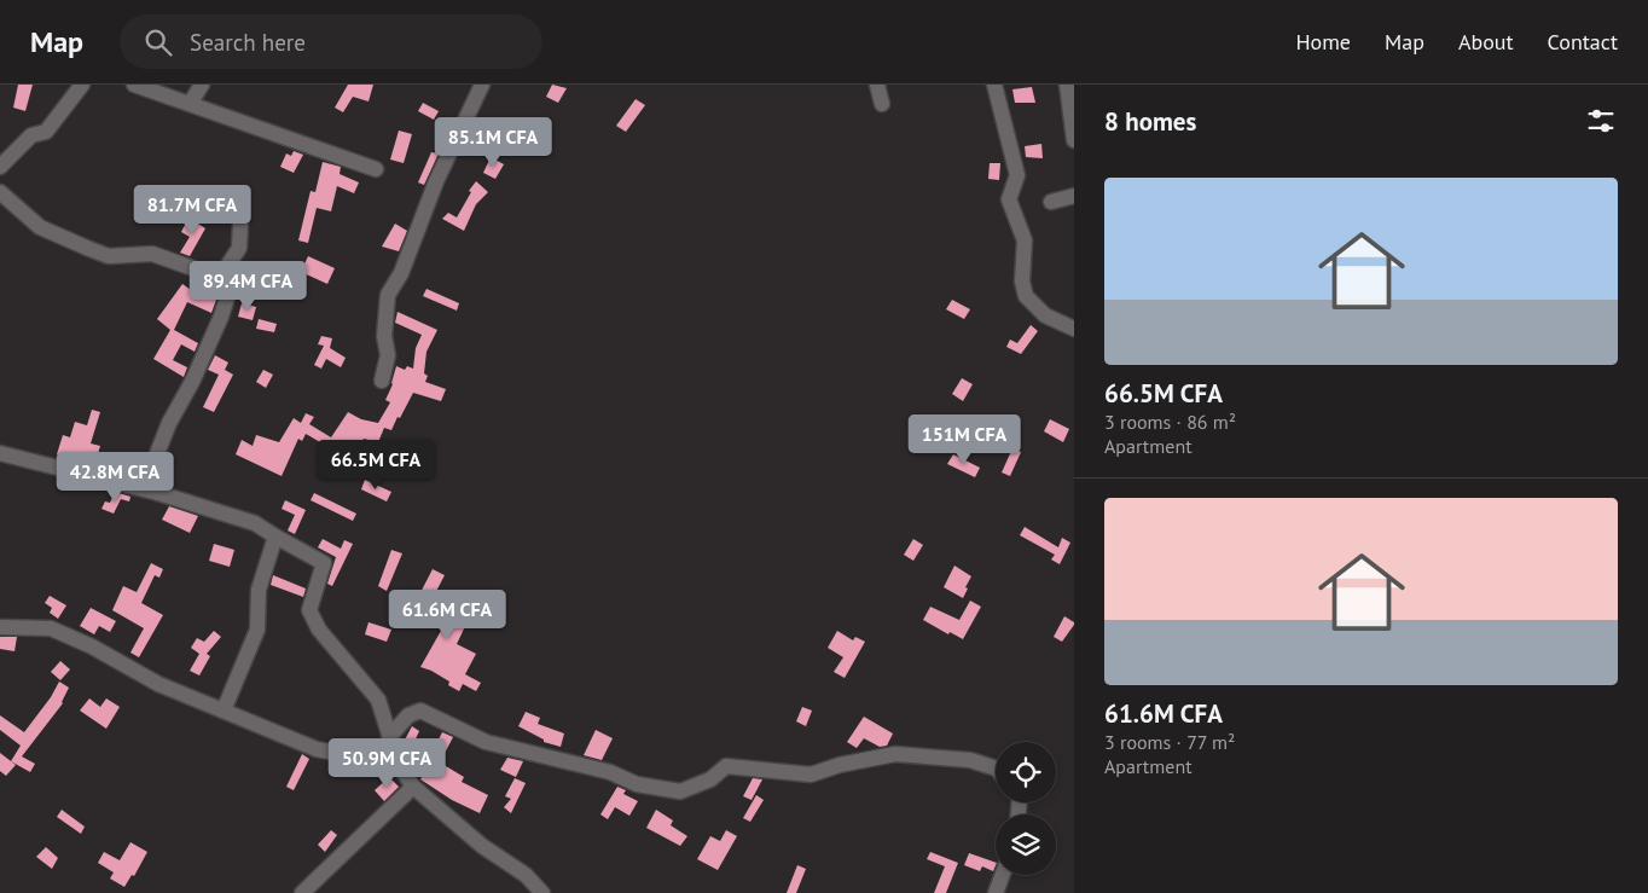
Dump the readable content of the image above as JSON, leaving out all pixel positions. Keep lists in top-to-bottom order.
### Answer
{
  "page": {
    "header": "Map",
    "search": "Search here",
    "nav": [
      "Home",
      "Map",
      "About",
      "Contact"
    ],
    "heading": "8 homes",
    "price": [
      "85.1M CFA",
      "81.7M CFA",
      "89.4M CFA",
      "151M CFA",
      "66.5M CFA",
      "42.8M CFA",
      "61.6M CFA",
      "50.9M CFA"
    ],
    "list": [
      {
        "name": "66.5M CFA",
        "note": "3 rooms · 86 m² · Apartment"
      },
      {
        "name": "61.6M CFA",
        "note": "3 rooms · 77 m² · Apartment"
      }
    ]
  }
}
